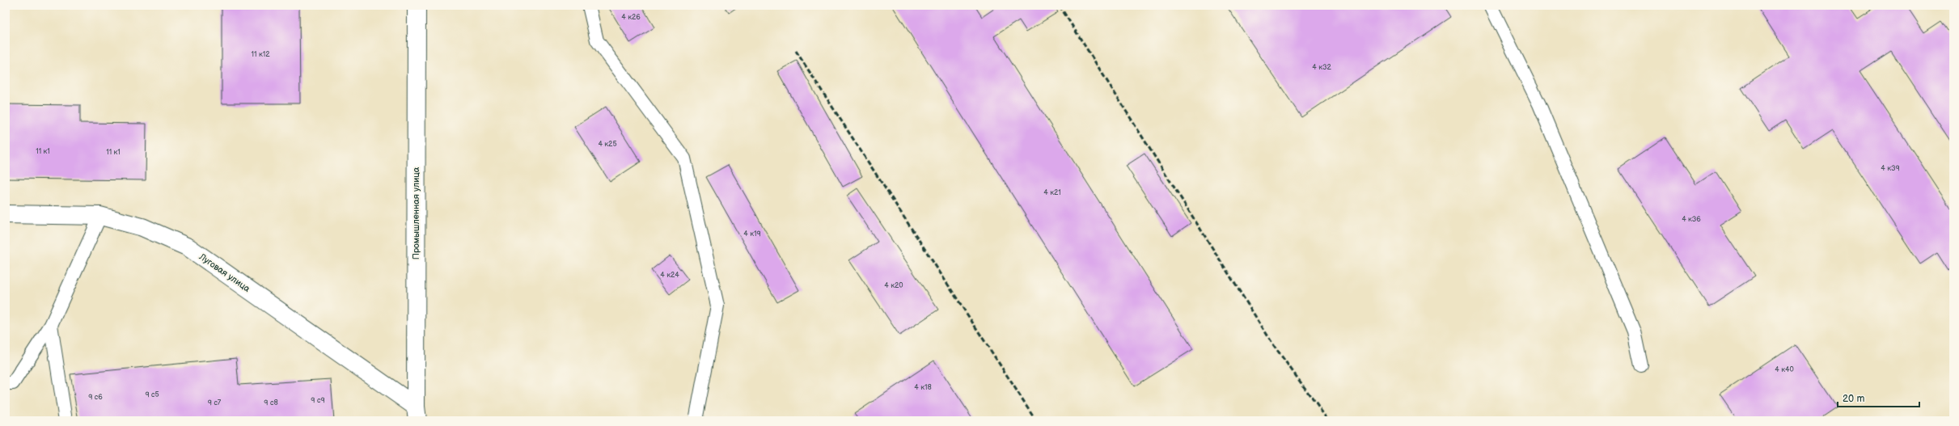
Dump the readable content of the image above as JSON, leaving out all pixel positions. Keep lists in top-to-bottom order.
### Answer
{
  "streets": {
    "street": ["Промышленная улица", "Луговая улица"]
  },
  "crossings": [
    ["Промышленная улица", "Луговая улица"]
  ],
  "house_numbers": [
    "4 к26",
    "11 к12",
    "4 к32",
    "4 к25",
    "11 к1",
    "11 к1",
    "4 к39",
    "4 к21",
    "4 к36",
    "4 к19",
    "4 к24",
    "4 к20",
    "4 к40",
    "4 к18",
    "9 с5",
    "9 с6",
    "9 с9",
    "9 с7",
    "9 с8"
  ],
  "scale_bar": "20 m"
}
